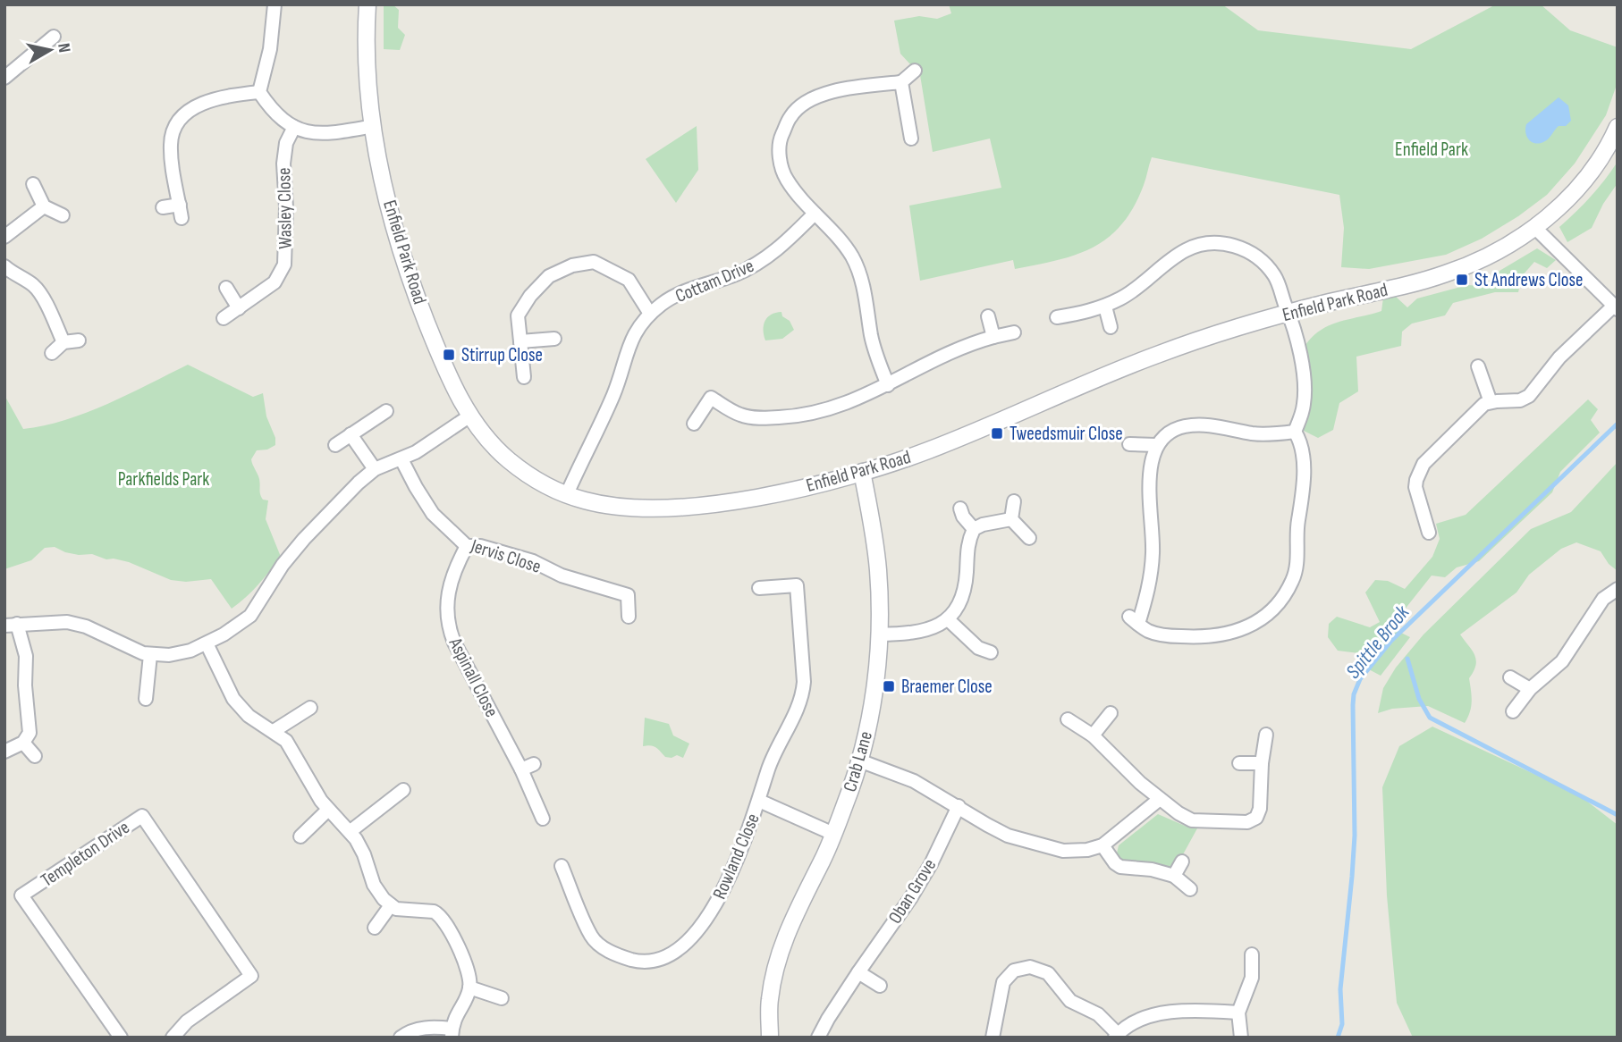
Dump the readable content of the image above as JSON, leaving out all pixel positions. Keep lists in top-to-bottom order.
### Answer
{
  "streets": {
    "street": [
      "Wasley Close",
      "Enfield Park Road",
      "Cottam Drive",
      "Jervis Close",
      "Aspinall Close",
      "Crab Lane",
      "Templeton Drive",
      "Rowland Close",
      "Oban Grove"
    ]
  },
  "crossings": [
    ["Enfield Park Road", "Cottam Drive"],
    ["Enfield Park Road", "Crab Lane"],
    ["Jervis Close", "Aspinall Close"],
    ["Crab Lane", "Rowland Close"]
  ],
  "water": ["Spittle Brook"],
  "parks": ["Enfield Park", "Parkfields Park"],
  "places": {
    "transit": [
      "St Andrews Close",
      "Stirrup Close",
      "Tweedsmuir Close",
      "Braemer Close"
    ]
  },
  "north": "right"
}
